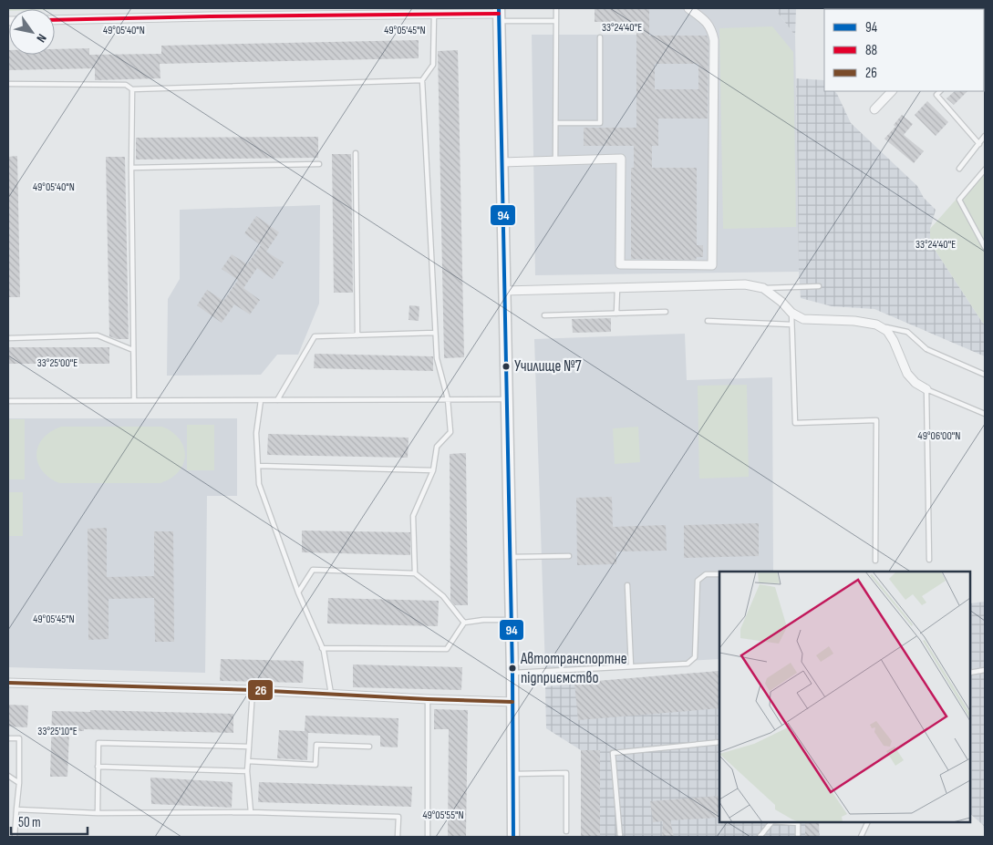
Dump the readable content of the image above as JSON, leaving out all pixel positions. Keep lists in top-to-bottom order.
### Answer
{
  "places": ["Училище №7", "Автотранспортне підприємство"],
  "lines": ["transit line 94", "transit line 88", "transit line 26"],
  "legend": ["94", "88", "26"],
  "scale_bar": "50 m",
  "north": "bottom right",
  "coordinates": [
    "33°24'40\"E",
    "49°05'40\"N",
    "49°05'45\"N",
    "33°25'00\"E",
    "49°06'00\"N",
    "33°25'10\"E",
    "49°05'55\"N"
  ]
}
